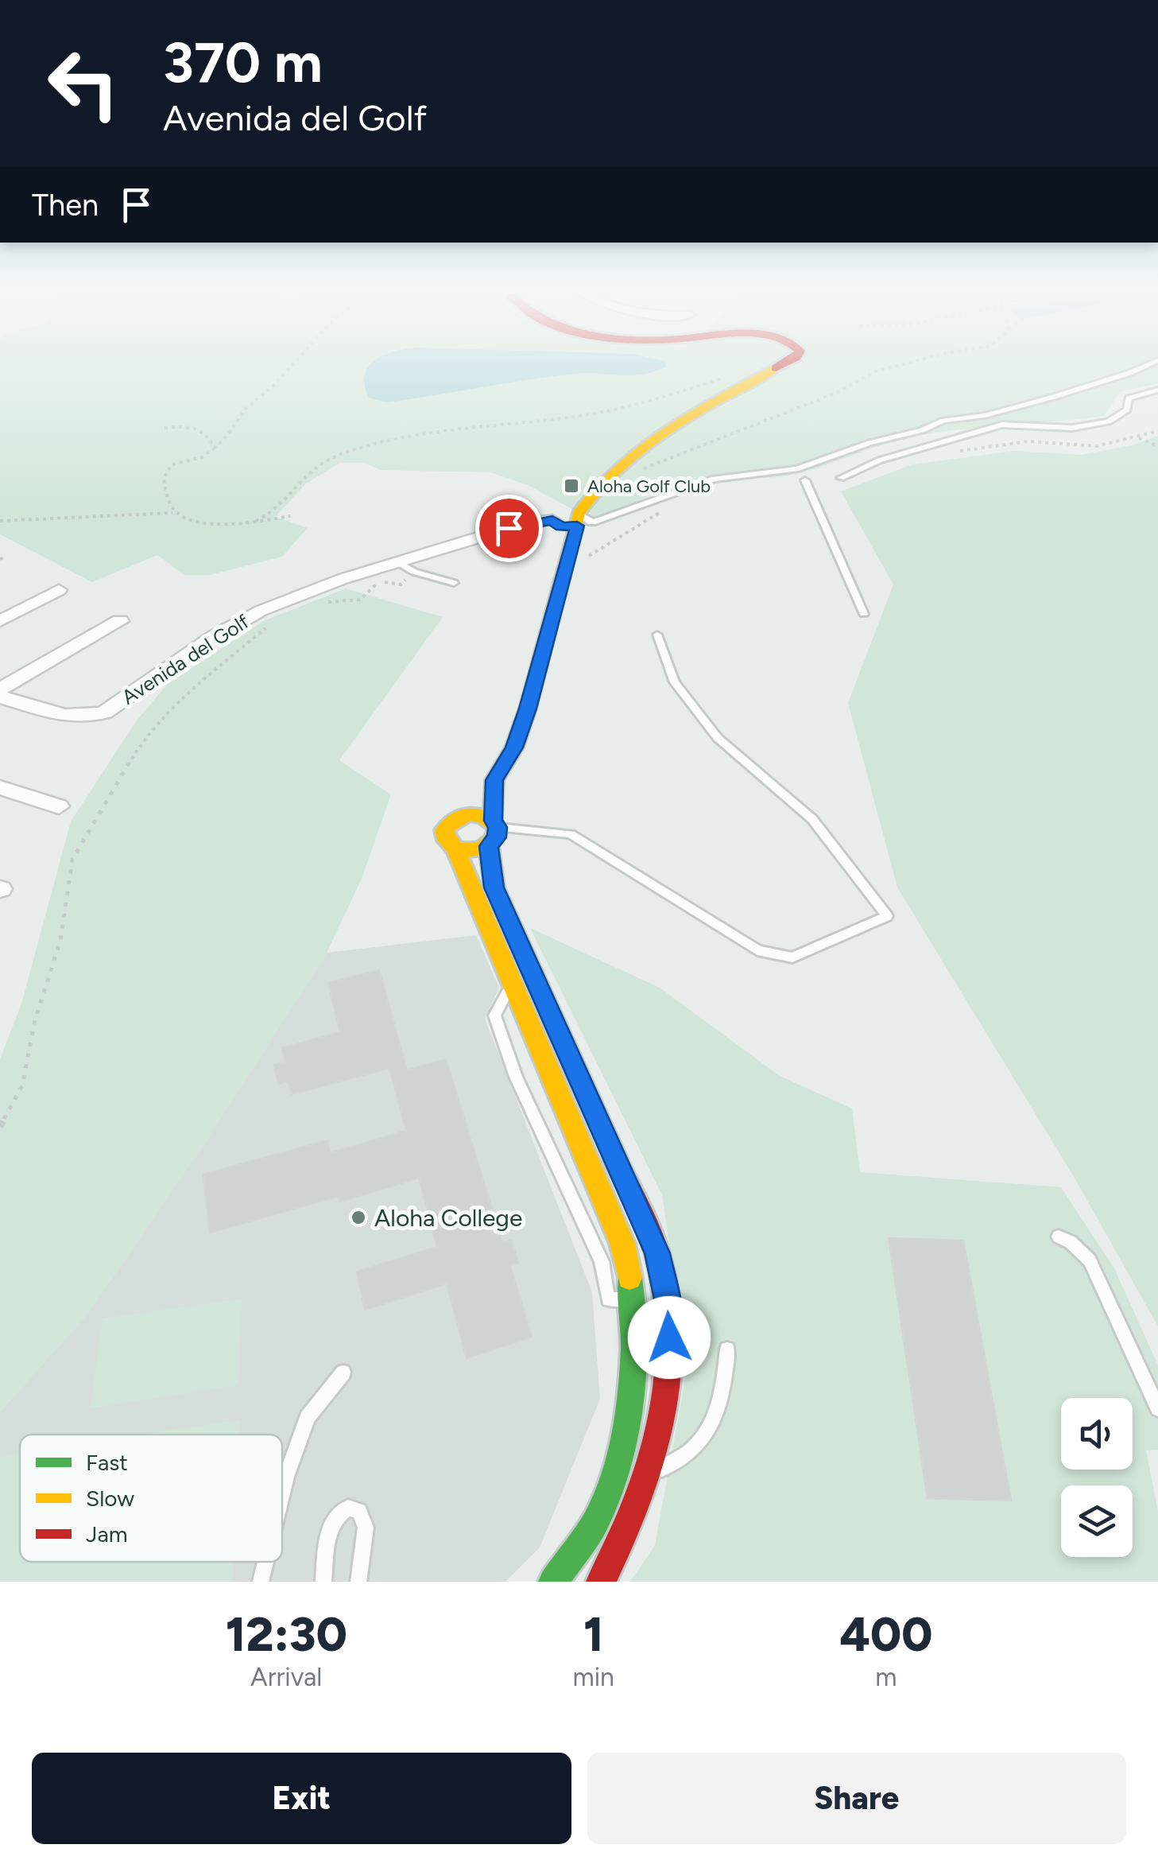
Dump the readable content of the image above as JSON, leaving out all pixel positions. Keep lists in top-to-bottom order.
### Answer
{
  "streets": {
    "street": ["Avenida del Golf"]
  },
  "places": {
    "transit": ["Aloha Golf Club"],
    "other": ["Aloha College"]
  },
  "legend": ["Fast", "Slow", "Jam"],
  "page": {
    "turn": ["370 m", "Avenida del Golf"],
    "then": "Then",
    "eta": [
      "12:30",
      "Arrival",
      "1",
      "min",
      "400",
      "m"
    ],
    "buttons": ["Exit", "Share"]
  }
}
